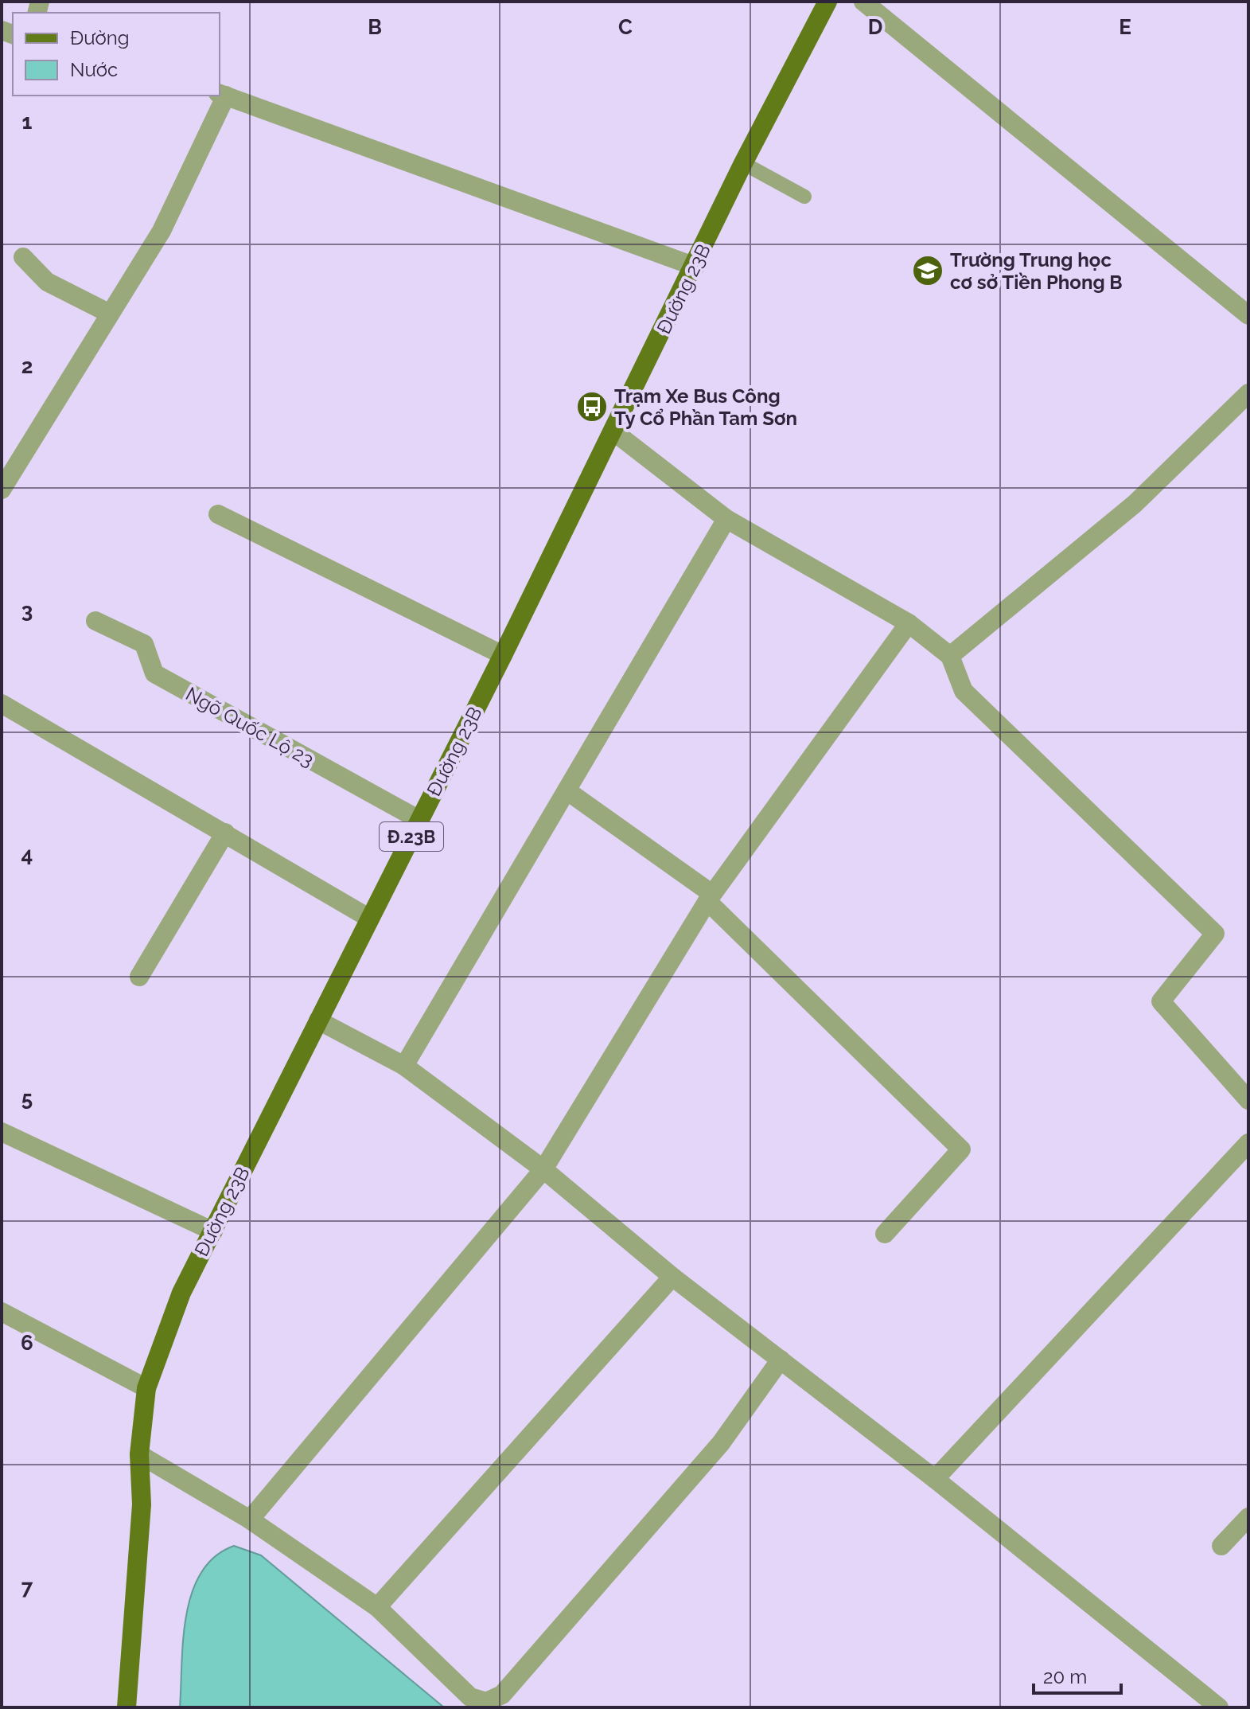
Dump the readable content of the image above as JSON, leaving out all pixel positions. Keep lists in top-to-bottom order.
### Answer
{
  "streets": {
    "main road": ["Đường 23B", "Đ.23B"],
    "street": ["Ngõ Quốc Lộ 23"]
  },
  "crossings": [
    ["Đường 23B", "Ngõ Quốc Lộ 23"]
  ],
  "places": {
    "school or university": ["Trường Trung học cơ sở Tiền Phong B"],
    "bus stop": ["Trạm Xe Bus Công Ty Cổ Phần Tam Sơn"]
  },
  "legend": ["Đường", "Nước"],
  "scale_bar": "20 m",
  "grid": {
    "columns": [
      "B",
      "C",
      "D",
      "E"
    ],
    "rows": [
      "1",
      "2",
      "3",
      "4",
      "5",
      "6",
      "7"
    ]
  }
}
